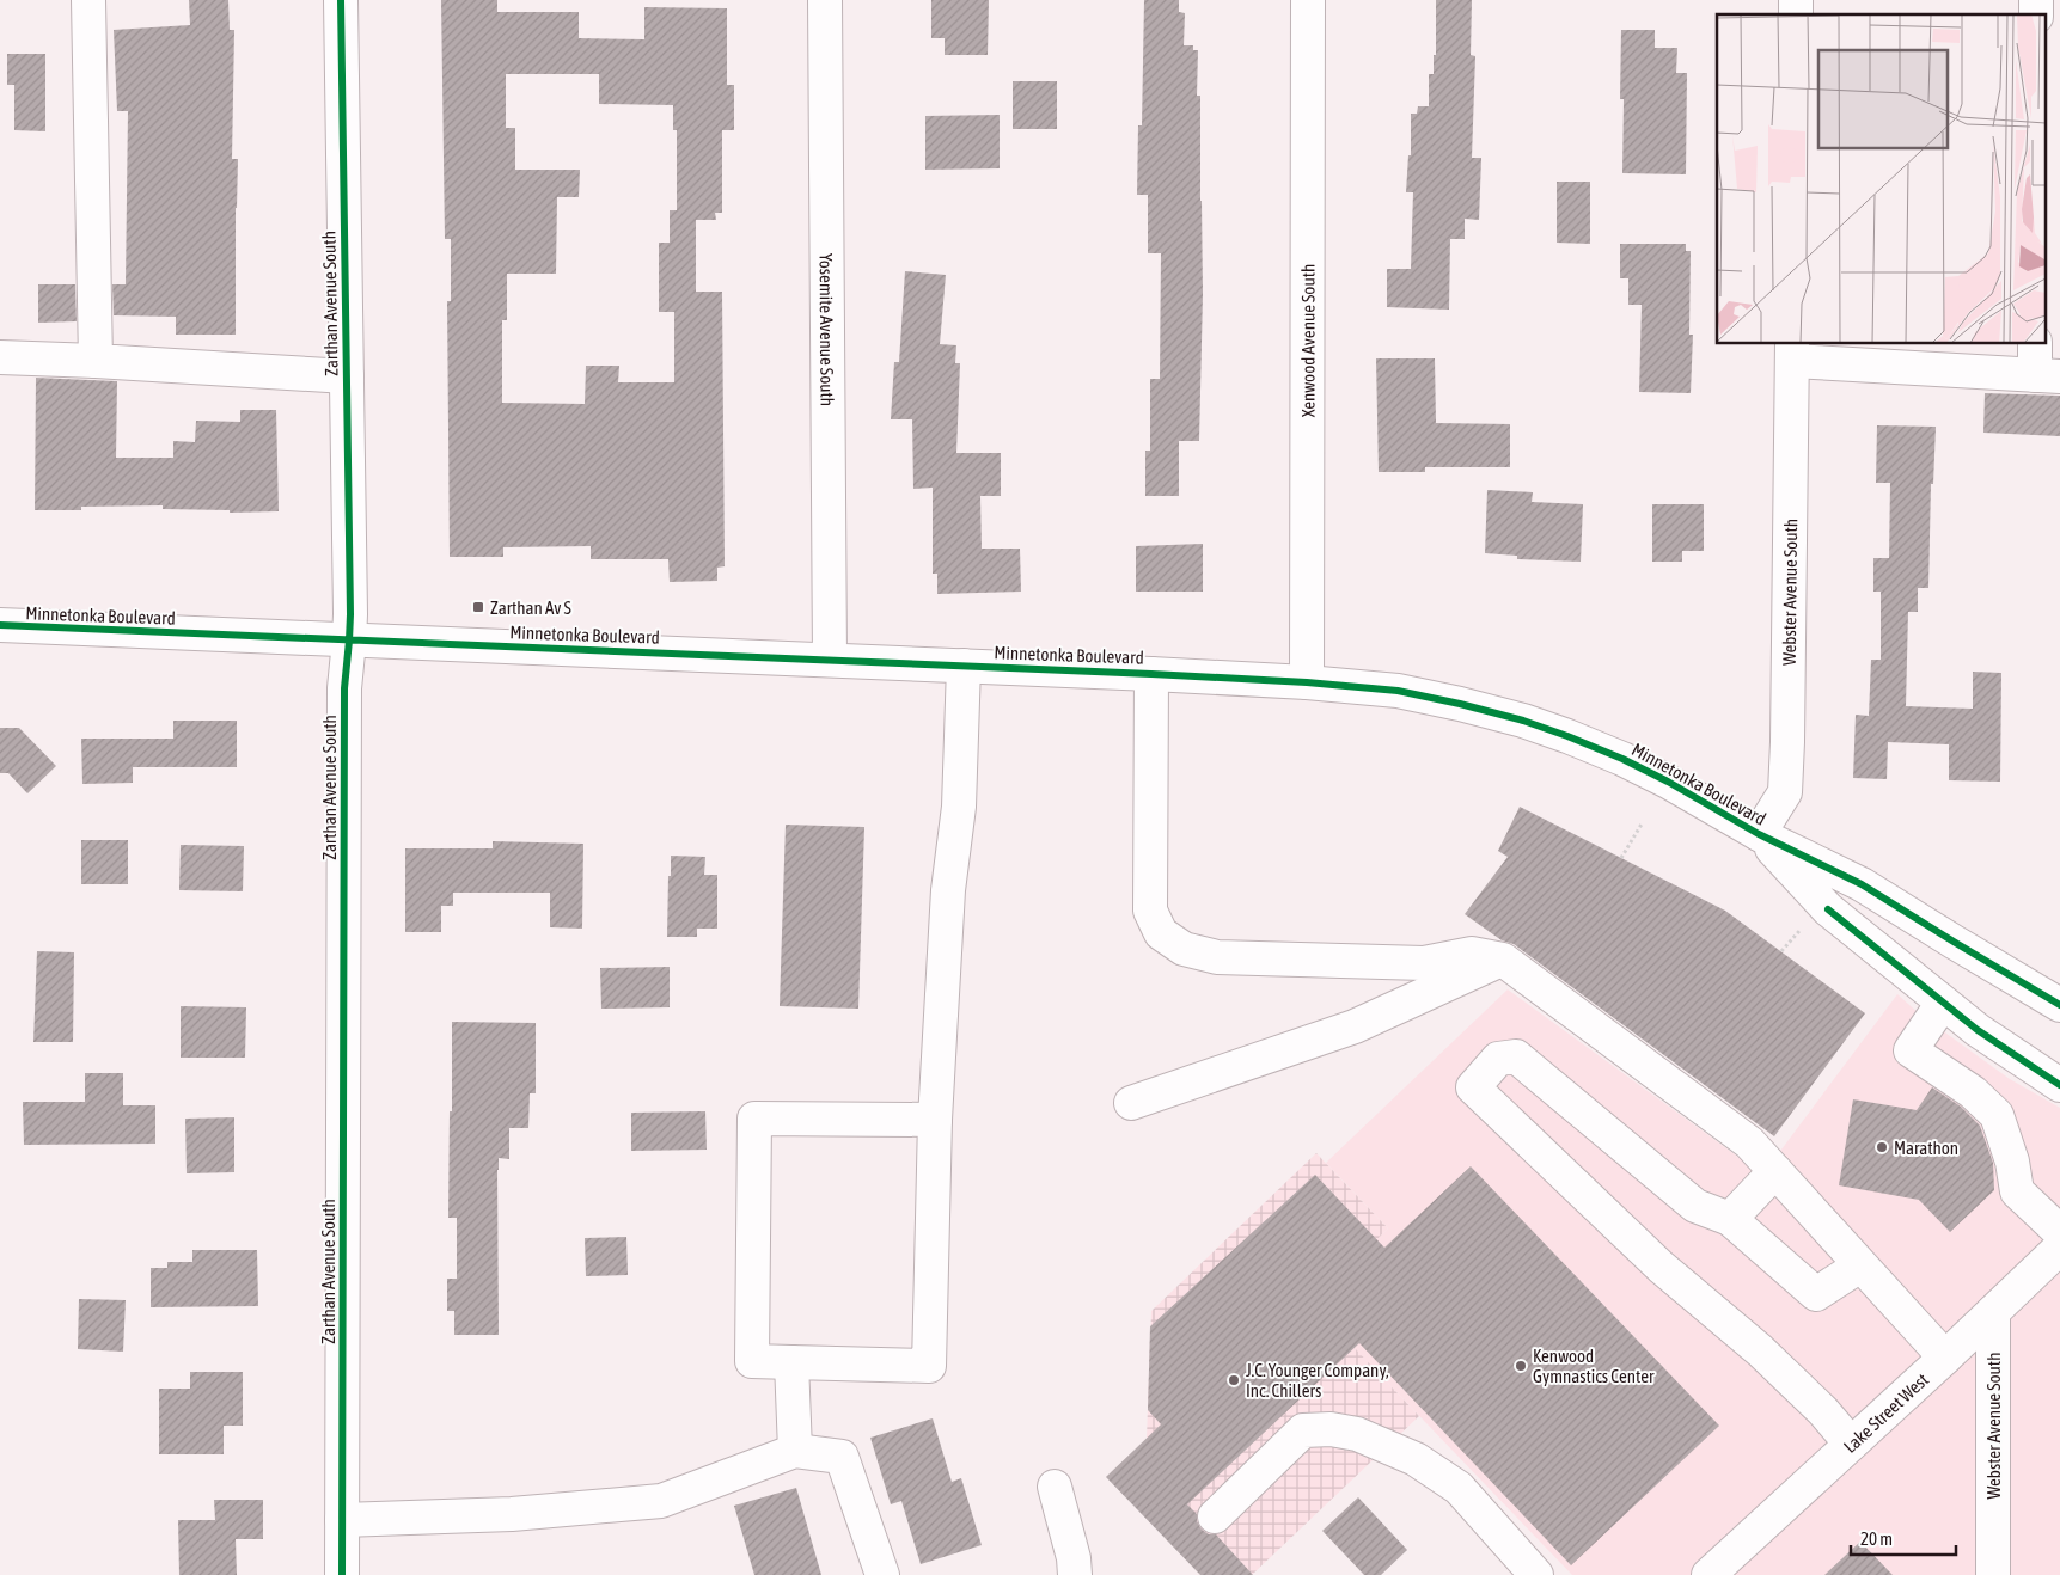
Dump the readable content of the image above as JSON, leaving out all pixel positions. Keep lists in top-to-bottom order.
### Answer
{
  "streets": {
    "street": [
      "Zarthan Avenue South",
      "Yosemite Avenue South",
      "Xenwood Avenue South",
      "Webster Avenue South",
      "Minnetonka Boulevard",
      "Lake Street West"
    ]
  },
  "crossings": [
    ["Zarthan Avenue South", "Minnetonka Boulevard"],
    ["Yosemite Avenue South", "Minnetonka Boulevard"],
    ["Xenwood Avenue South", "Minnetonka Boulevard"],
    ["Webster Avenue South", "Minnetonka Boulevard"],
    ["Webster Avenue South", "Lake Street West"]
  ],
  "places": {
    "transit": ["Zarthan Av S"],
    "other": ["Marathon", "Kenwood Gymnastics Center", "J.C. Younger Company, Inc. Chillers"]
  },
  "scale_bar": "20 m"
}
